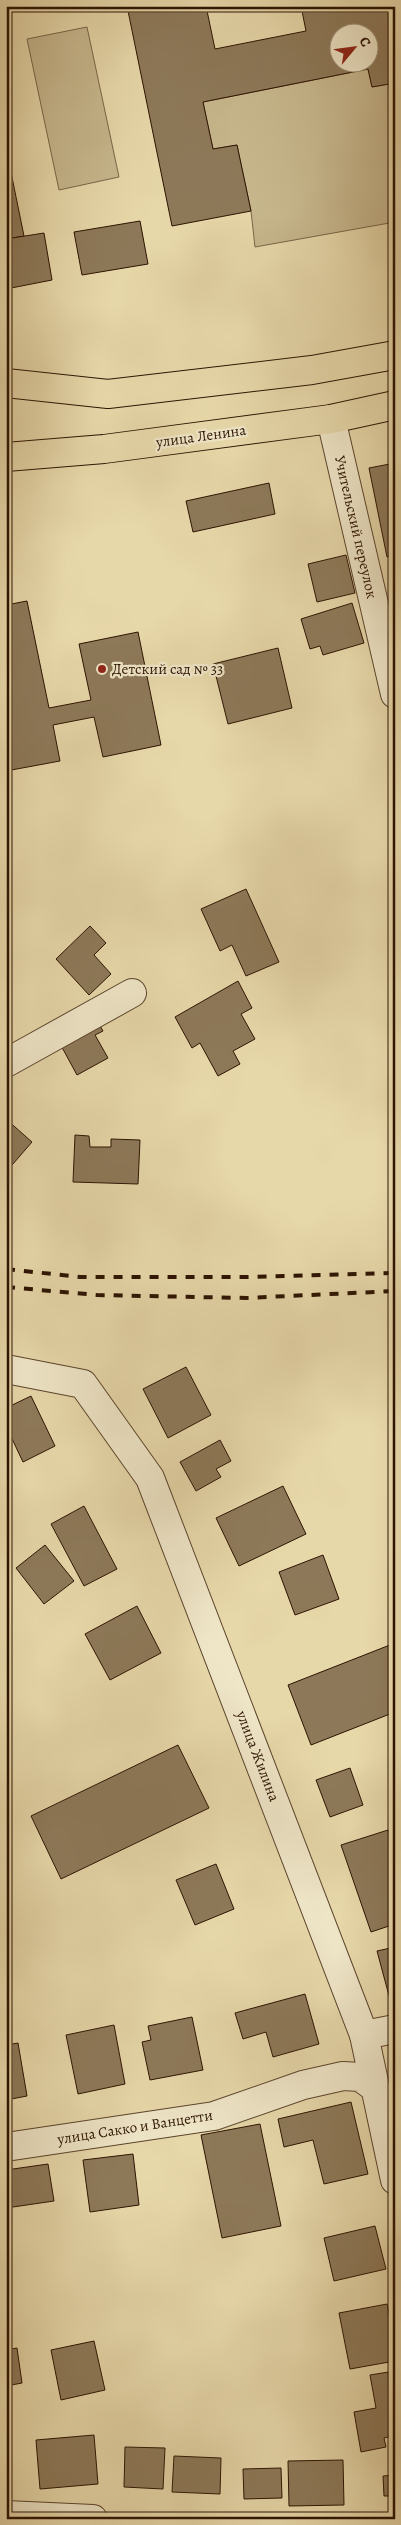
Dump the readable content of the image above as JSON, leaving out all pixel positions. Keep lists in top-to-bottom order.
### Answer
{
  "streets": {
    "main road": ["улица Ленина"],
    "street": ["Учительский переулок", "улица Жилина", "улица Сакко и Ванцетти"]
  },
  "crossings": [
    ["улица Ленина", "Учительский переулок"],
    ["улица Жилина", "улица Сакко и Ванцетти"]
  ],
  "places": ["Детский сад № 33"],
  "north": "top right"
}
